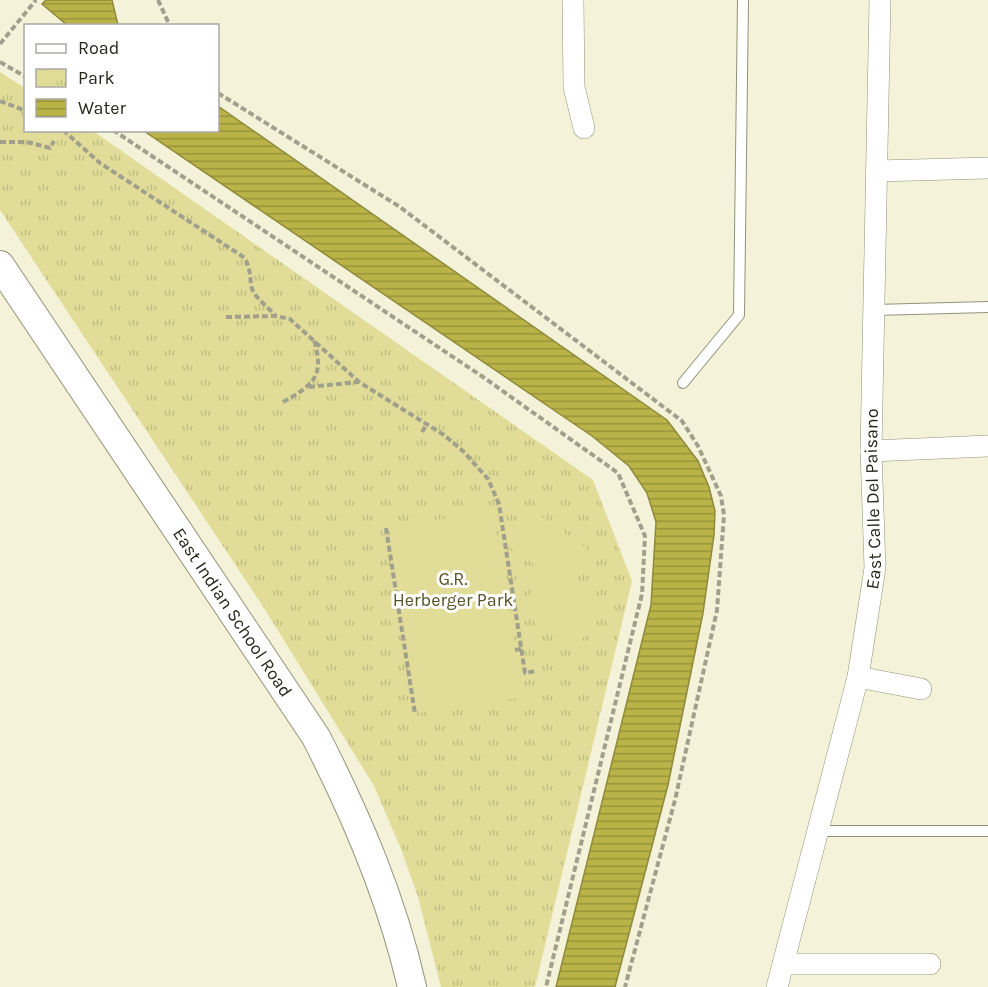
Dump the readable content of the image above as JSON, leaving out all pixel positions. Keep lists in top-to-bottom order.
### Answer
{
  "streets": {
    "main road": ["East Indian School Road"],
    "street": ["East Calle Del Paisano"]
  },
  "parks": ["G.R. Herberger Park"],
  "legend": ["Road", "Park", "Water"]
}
